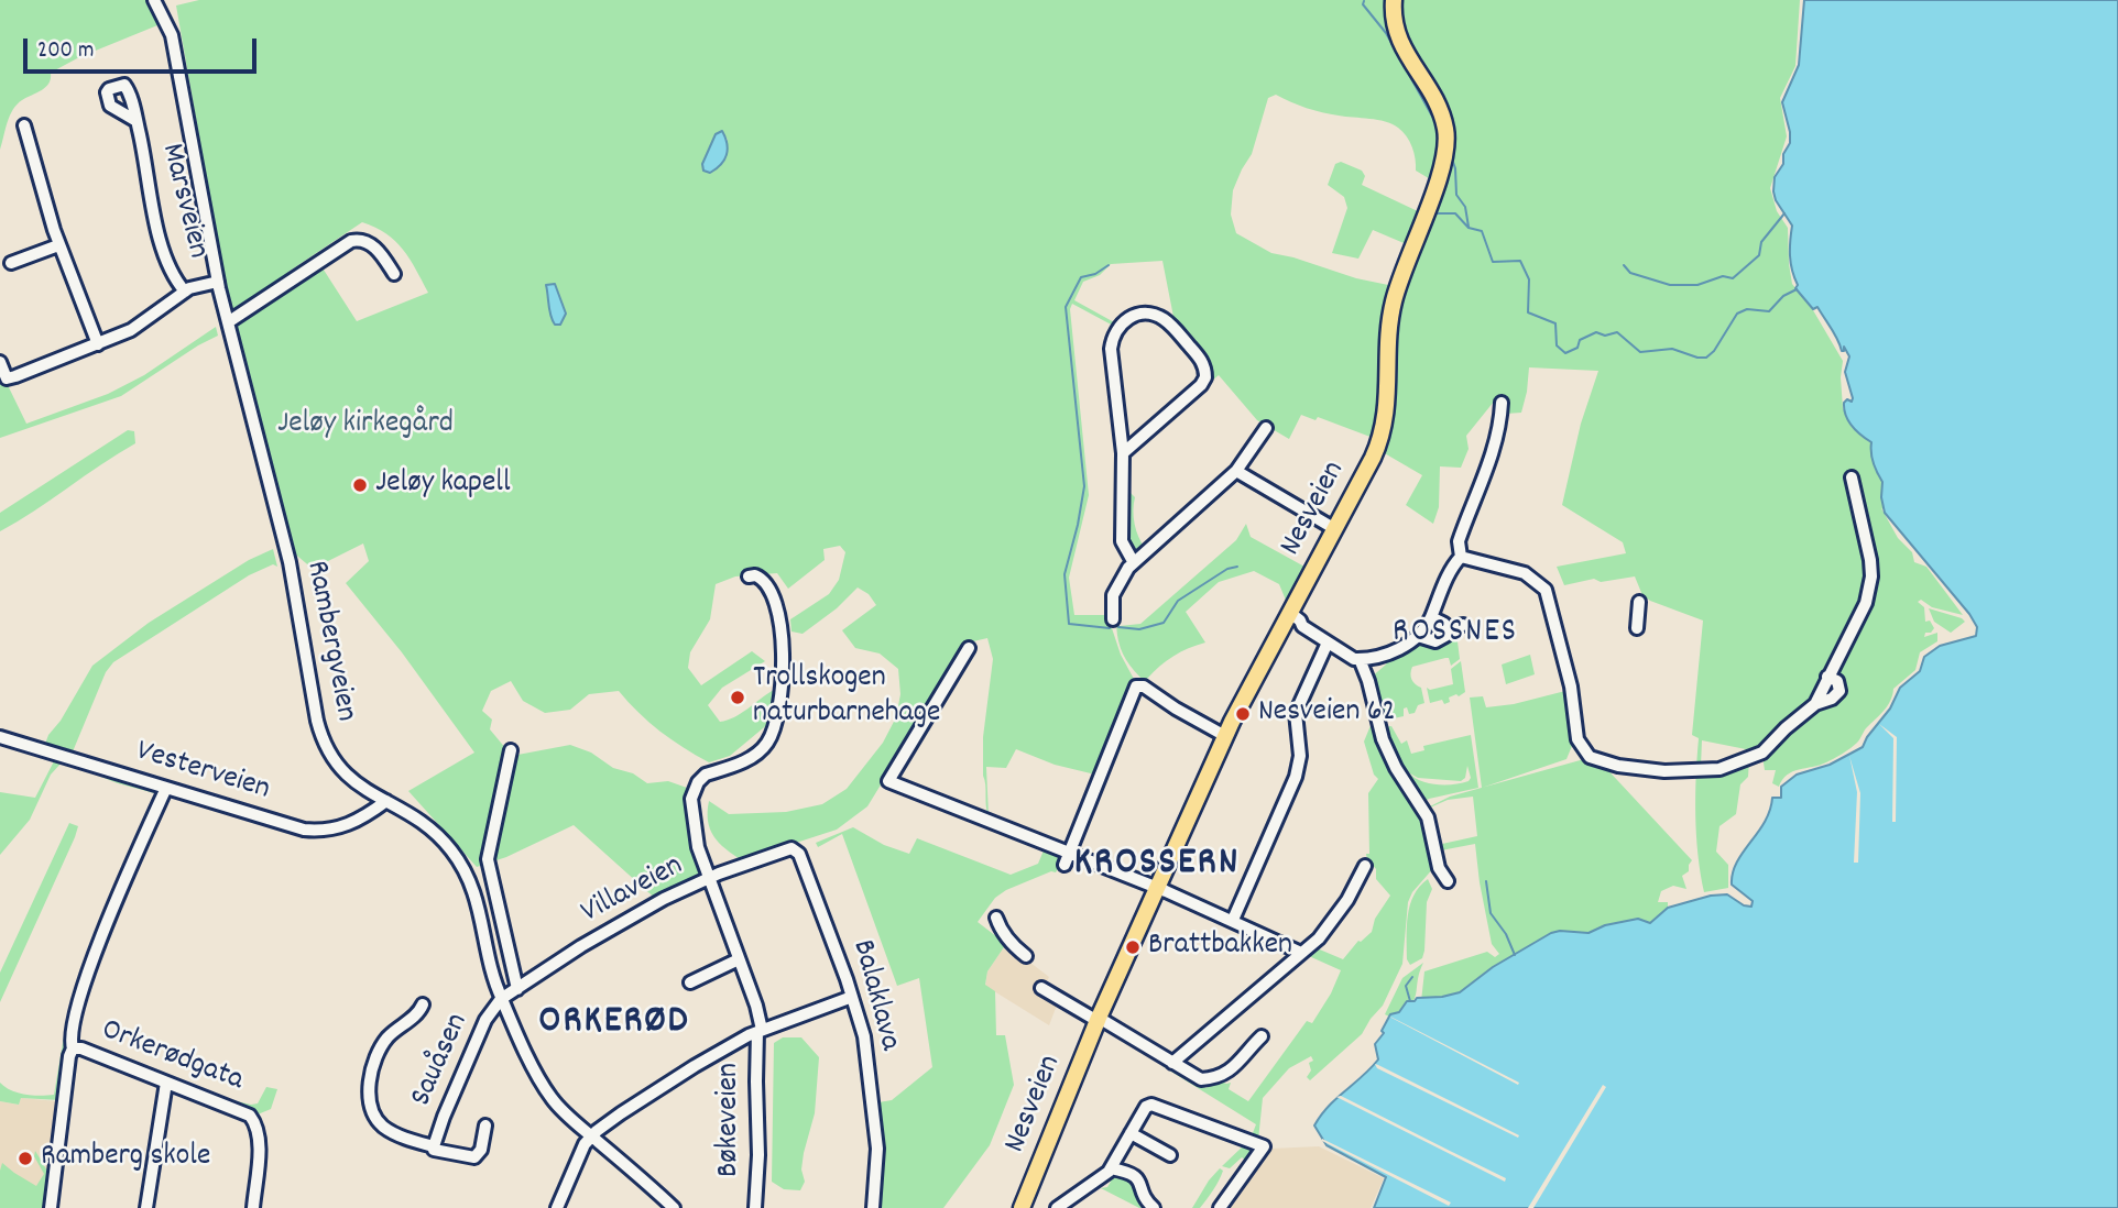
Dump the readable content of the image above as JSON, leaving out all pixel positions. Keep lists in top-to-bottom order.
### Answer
{
  "streets": {
    "main road": ["Nesveien"],
    "street": [
      "Marsveien",
      "Rambergveien",
      "Vesterveien",
      "Villaveien",
      "Balaklava",
      "Orkerødgata",
      "Sauåsen",
      "Bøkeveien"
    ]
  },
  "crossings": [
    ["Rambergveien", "Vesterveien"],
    ["Rambergveien", "Villaveien"],
    ["Rambergveien", "Sauåsen"],
    ["Villaveien", "Balaklava"],
    ["Villaveien", "Sauåsen"],
    ["Villaveien", "Bøkeveien"]
  ],
  "districts": ["ROSSNES", "KROSSERN", "ORKERØD"],
  "parks": ["Jeløy kirkegård"],
  "places": [
    "Jeløy kapell",
    "Trollskogen naturbarnehage",
    "Nesveien 62",
    "Brattbakken",
    "Ramberg skole"
  ],
  "scale_bar": "200 m"
}
